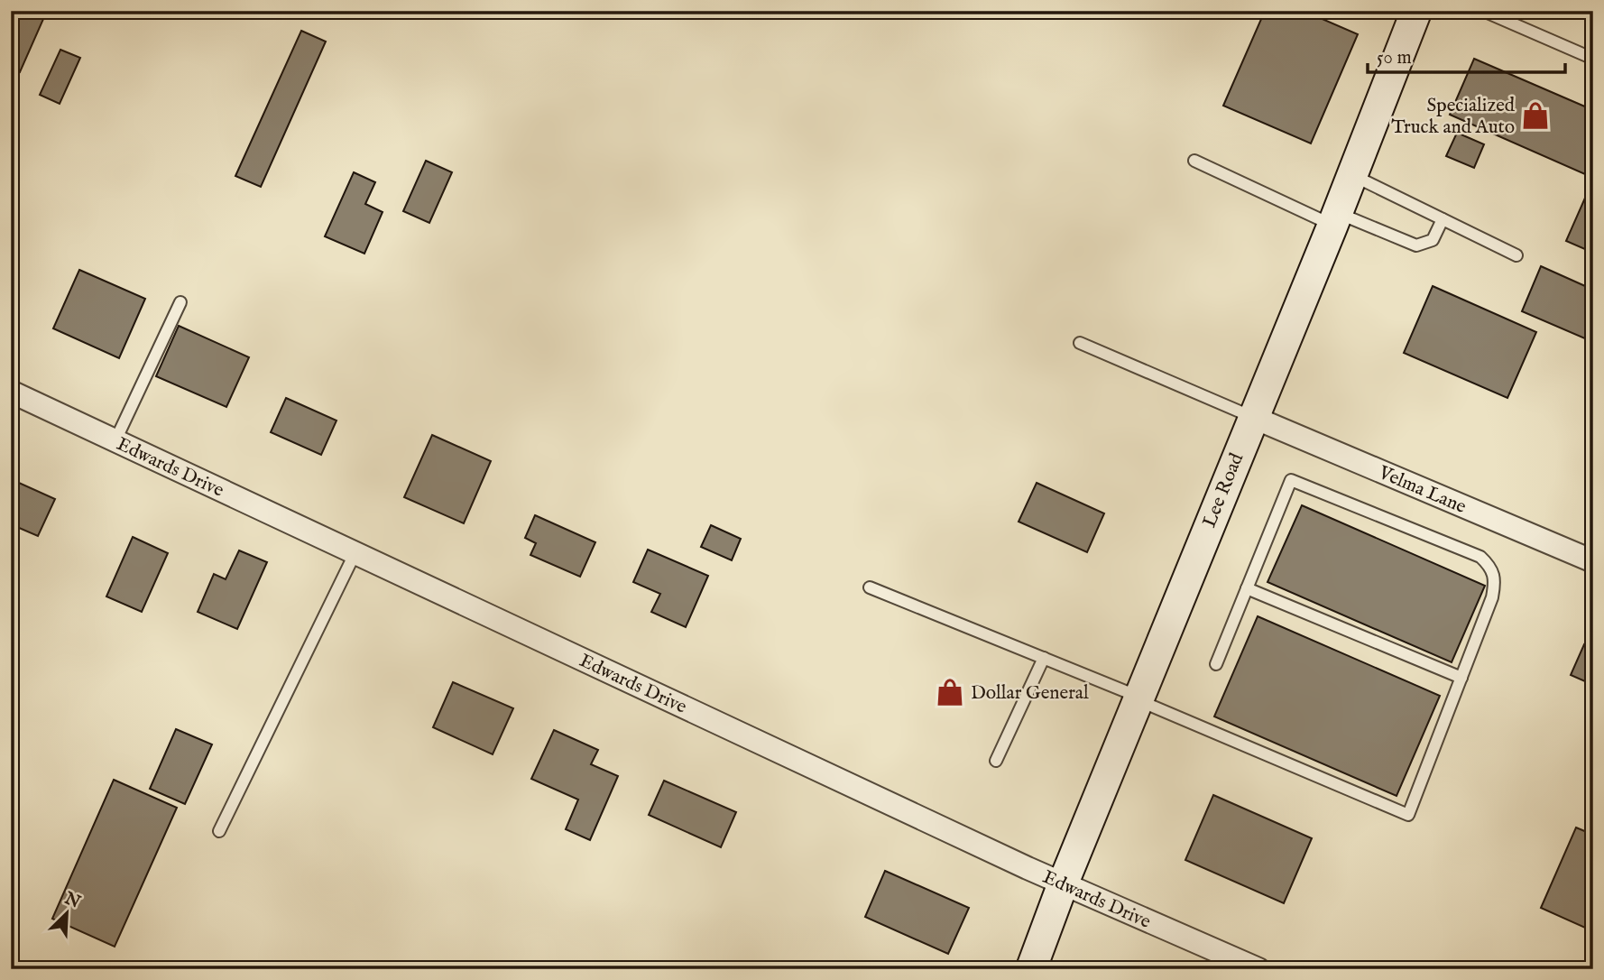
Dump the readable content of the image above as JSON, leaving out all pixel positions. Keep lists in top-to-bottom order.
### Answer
{
  "streets": {
    "main road": ["Lee Road"],
    "street": ["Edwards Drive", "Velma Lane"]
  },
  "crossings": [
    ["Edwards Drive", "Lee Road"],
    ["Velma Lane", "Lee Road"]
  ],
  "places": {
    "shop": ["Specialized Truck and Auto", "Dollar General"]
  },
  "scale_bar": "50 m",
  "north": "top right"
}
